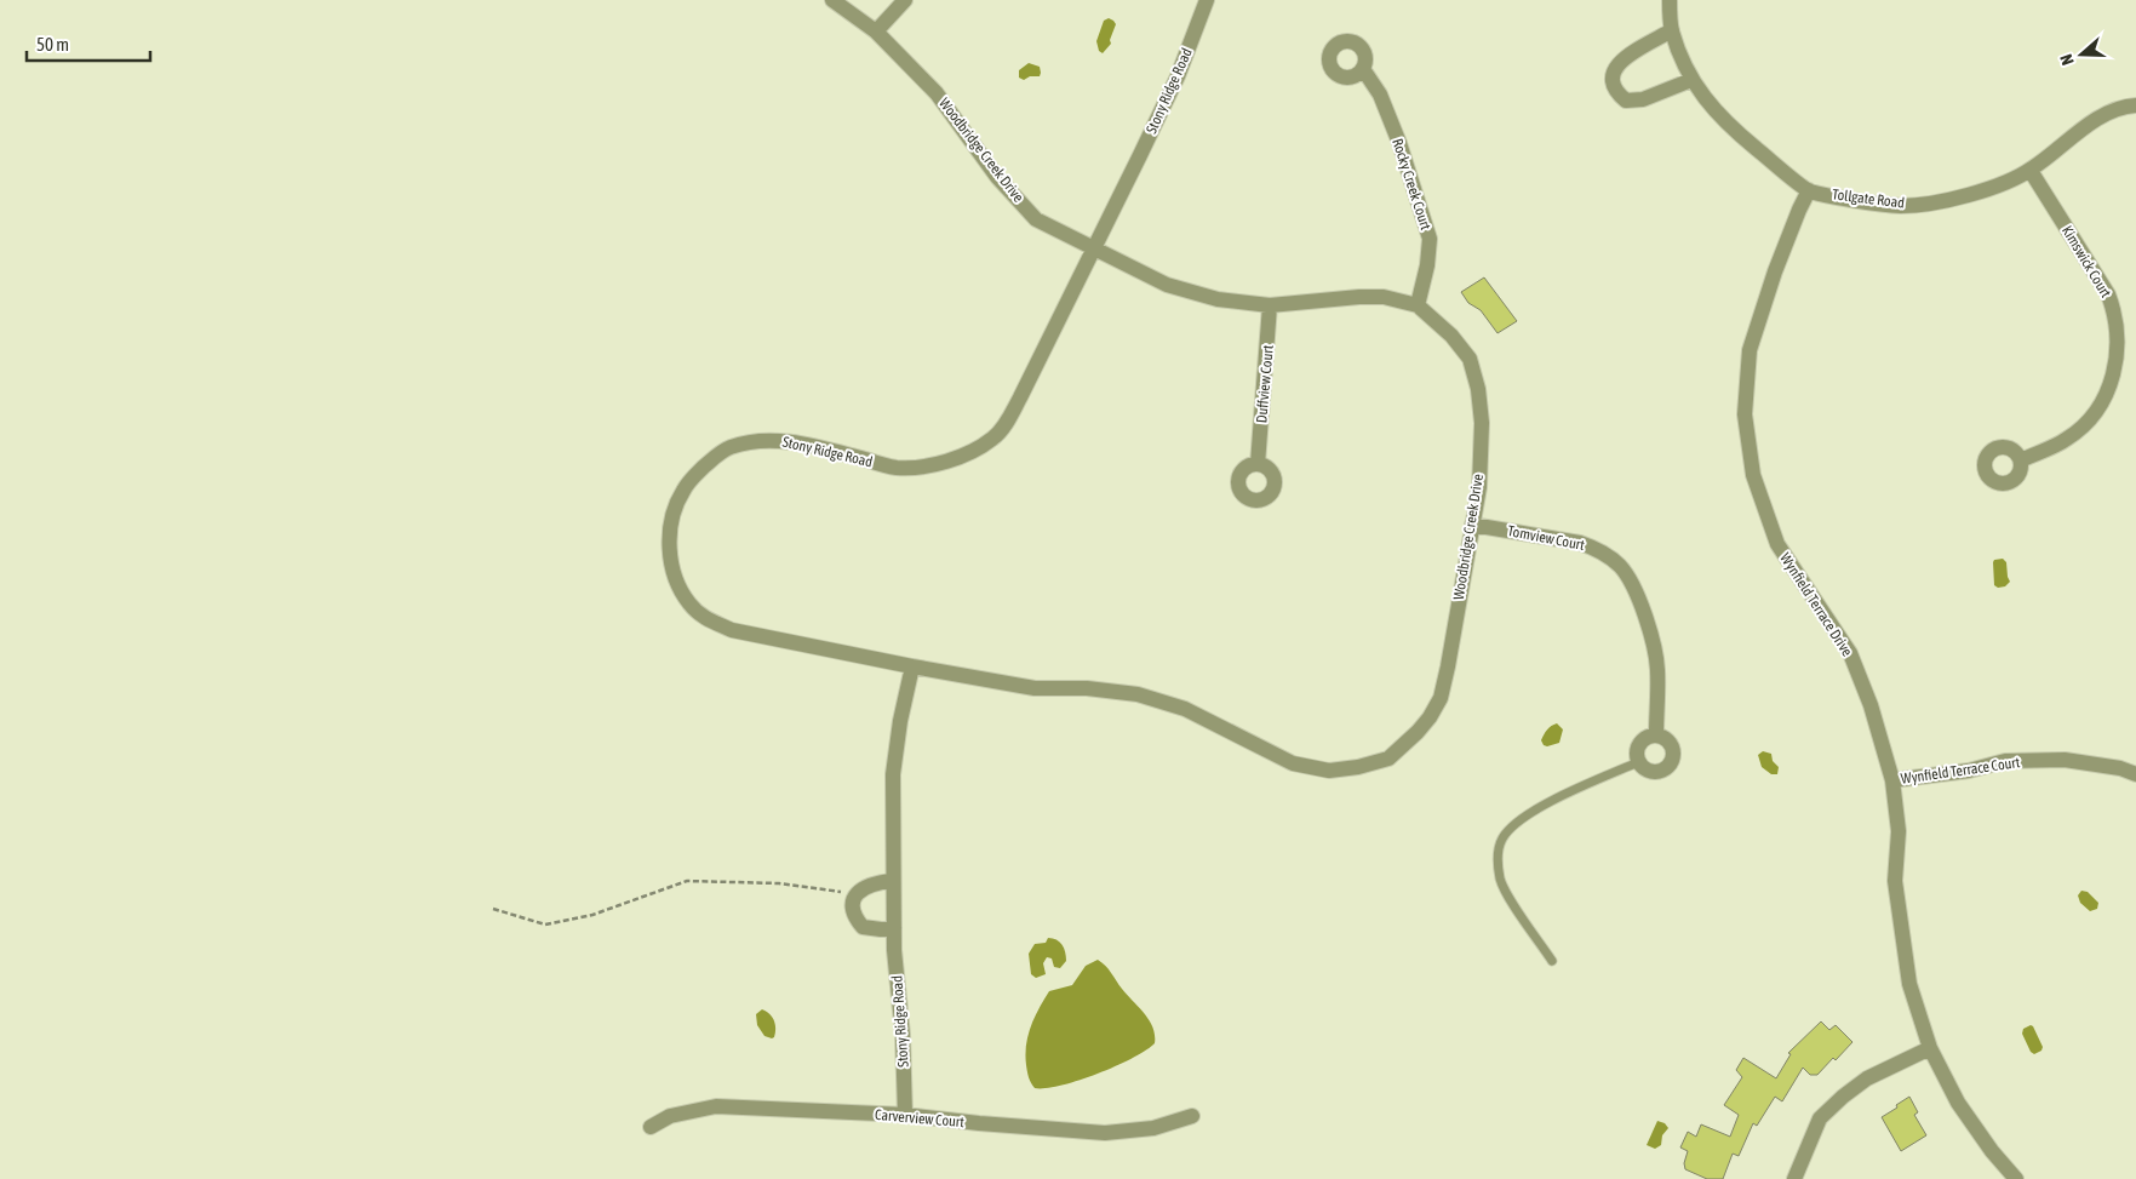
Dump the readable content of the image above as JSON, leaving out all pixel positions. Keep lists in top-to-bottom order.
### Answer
{
  "streets": {
    "street": [
      "Stony Ridge Road",
      "Woodbridge Creek Drive",
      "Rocky Creek Court",
      "Tollgate Road",
      "Kimswick Court",
      "Duffview Court",
      "Tomview Court",
      "Wynfield Terrace Drive",
      "Wynfield Terrace Court",
      "Carverview Court"
    ]
  },
  "crossings": [
    ["Stony Ridge Road", "Woodbridge Creek Drive"],
    ["Stony Ridge Road", "Carverview Court"],
    ["Woodbridge Creek Drive", "Rocky Creek Court"],
    ["Woodbridge Creek Drive", "Duffview Court"],
    ["Woodbridge Creek Drive", "Tomview Court"],
    ["Tollgate Road", "Kimswick Court"],
    ["Tollgate Road", "Wynfield Terrace Drive"],
    ["Wynfield Terrace Drive", "Wynfield Terrace Court"]
  ],
  "scale_bar": "50 m",
  "north": "left"
}
